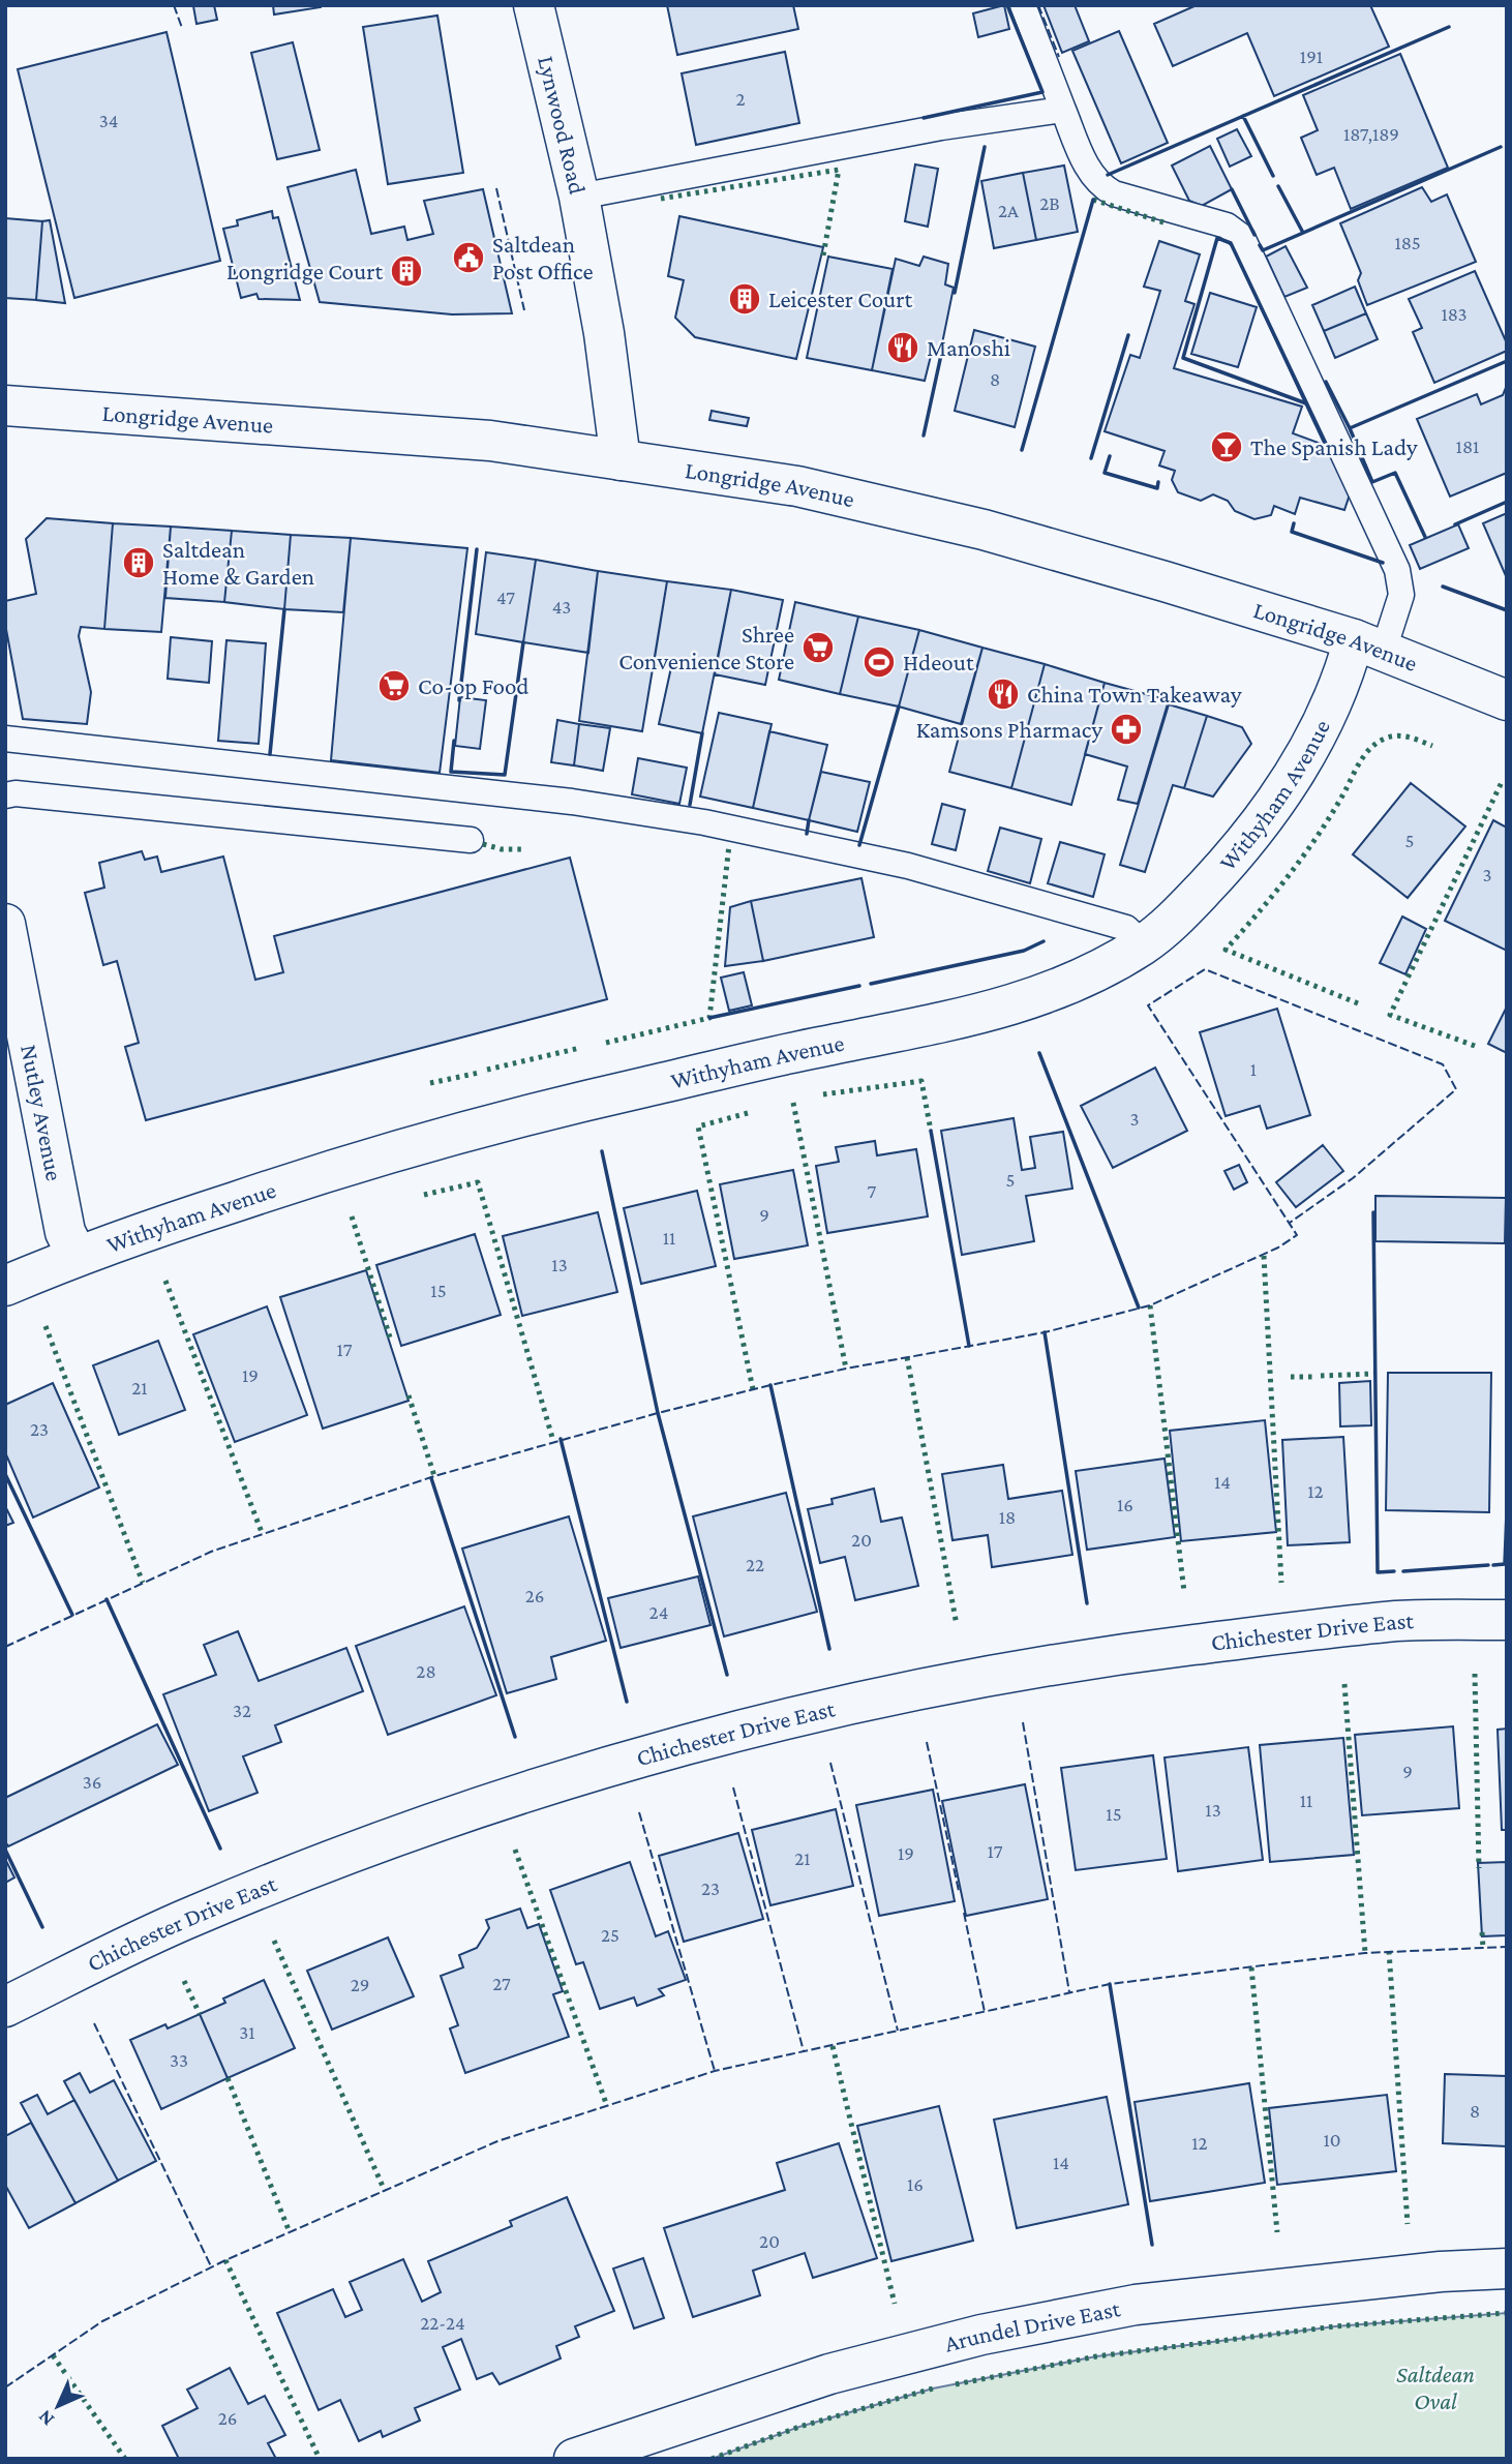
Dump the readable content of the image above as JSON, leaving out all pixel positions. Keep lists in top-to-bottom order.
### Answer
{
  "streets": {
    "street": [
      "Lynwood Road",
      "Longridge Avenue",
      "Withyham Avenue",
      "Nutley Avenue",
      "Chichester Drive East",
      "Arundel Drive East"
    ]
  },
  "crossings": [
    ["Lynwood Road", "Longridge Avenue"],
    ["Longridge Avenue", "Withyham Avenue"],
    ["Withyham Avenue", "Nutley Avenue"]
  ],
  "parks": ["Saltdean Oval"],
  "places": {
    "public building": ["Saltdean Post Office"],
    "building": ["Longridge Court", "Leicester Court", "Saltdean Home & Garden"],
    "restaurant": ["Manoshi", "China Town Takeaway"],
    "bar": ["The Spanish Lady"],
    "supermarket": ["Shree Convenience Store", "Co-op Food"],
    "sports": ["Hdeout"],
    "pharmacy": ["Kamsons Pharmacy"]
  },
  "house_numbers": [
    "191",
    "2",
    "34",
    "187,189",
    "2B",
    "2A",
    "185",
    "183",
    "8",
    "181",
    "47",
    "43",
    "5",
    "3",
    "1",
    "3",
    "5",
    "7",
    "9",
    "11",
    "13",
    "15",
    "17",
    "19",
    "21",
    "23",
    "14",
    "12",
    "16",
    "18",
    "20",
    "22",
    "26",
    "24",
    "28",
    "32",
    "9",
    "36",
    "11",
    "13",
    "15",
    "17",
    "19",
    "21",
    "23",
    "25",
    "27",
    "29",
    "31",
    "33",
    "8",
    "10",
    "12",
    "14",
    "16",
    "20",
    "22-24",
    "26"
  ],
  "north": "bottom left"
}
